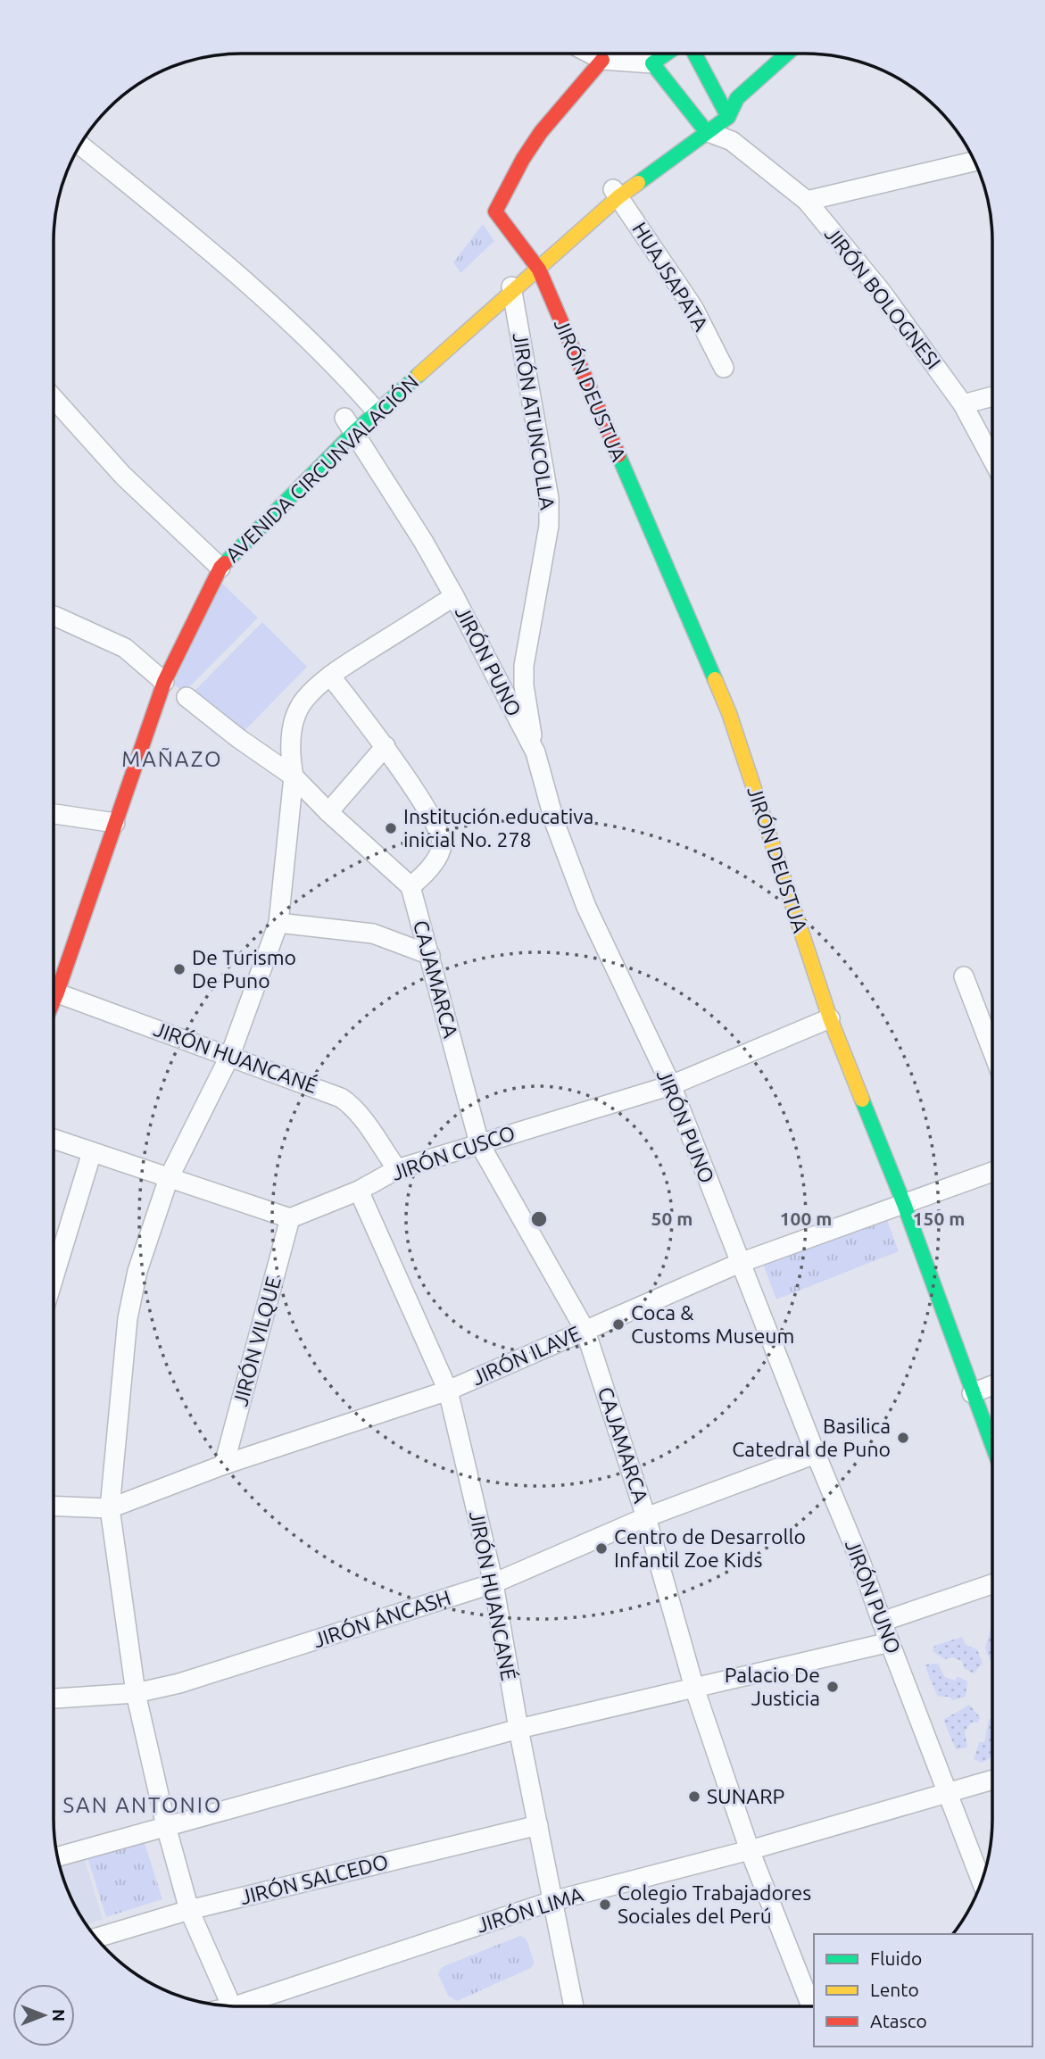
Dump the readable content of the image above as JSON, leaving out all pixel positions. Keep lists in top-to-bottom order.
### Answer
{
  "streets": {
    "main road": ["JIRÓN BOLOGNESI", "JIRÓN DEUSTUA", "AVENIDA CIRCUNVALACIÓN"],
    "street": [
      "HUAJSAPATA",
      "JIRÓN ATUNCOLLA",
      "JIRÓN PUNO",
      "CAJAMARCA",
      "JIRÓN HUANCANÉ",
      "JIRÓN CUSCO",
      "JIRÓN VILQUE",
      "JIRÓN ILAVE",
      "JIRÓN ÁNCASH",
      "JIRÓN SALCEDO",
      "JIRÓN LIMA"
    ]
  },
  "crossings": [
    ["HUAJSAPATA", "AVENIDA CIRCUNVALACIÓN"],
    ["JIRÓN BOLOGNESI", "AVENIDA CIRCUNVALACIÓN"],
    ["JIRÓN DEUSTUA", "AVENIDA CIRCUNVALACIÓN"],
    ["JIRÓN DEUSTUA", "JIRÓN CUSCO"],
    ["JIRÓN DEUSTUA", "JIRÓN ILAVE"],
    ["JIRÓN ATUNCOLLA", "AVENIDA CIRCUNVALACIÓN"],
    ["JIRÓN ATUNCOLLA", "JIRÓN PUNO"],
    ["AVENIDA CIRCUNVALACIÓN", "JIRÓN PUNO"],
    ["JIRÓN PUNO", "JIRÓN CUSCO"],
    ["JIRÓN PUNO", "JIRÓN ILAVE"],
    ["JIRÓN PUNO", "JIRÓN ÁNCASH"],
    ["JIRÓN PUNO", "JIRÓN LIMA"],
    ["CAJAMARCA", "JIRÓN CUSCO"],
    ["CAJAMARCA", "JIRÓN ILAVE"],
    ["CAJAMARCA", "JIRÓN ÁNCASH"],
    ["CAJAMARCA", "JIRÓN LIMA"],
    ["JIRÓN HUANCANÉ", "JIRÓN CUSCO"],
    ["JIRÓN HUANCANÉ", "JIRÓN ILAVE"],
    ["JIRÓN HUANCANÉ", "JIRÓN ÁNCASH"],
    ["JIRÓN HUANCANÉ", "JIRÓN SALCEDO"],
    ["JIRÓN HUANCANÉ", "JIRÓN LIMA"],
    ["JIRÓN CUSCO", "JIRÓN VILQUE"],
    ["JIRÓN VILQUE", "JIRÓN ILAVE"]
  ],
  "districts": ["MAÑAZO", "SAN ANTONIO"],
  "places": [
    "Institución educativa inicial No. 278",
    "De Turismo De Puno",
    "Coca & Customs Museum",
    "Basilica Catedral de Puno",
    "Centro de Desarrollo Infantil Zoe Kids",
    "Palacio De Justicia",
    "SUNARP",
    "Colegio Trabajadores Sociales del Perú"
  ],
  "legend": ["Fluido", "Lento", "Atasco"],
  "north": "right",
  "rings": ["50 m", "100 m", "150 m"]
}
